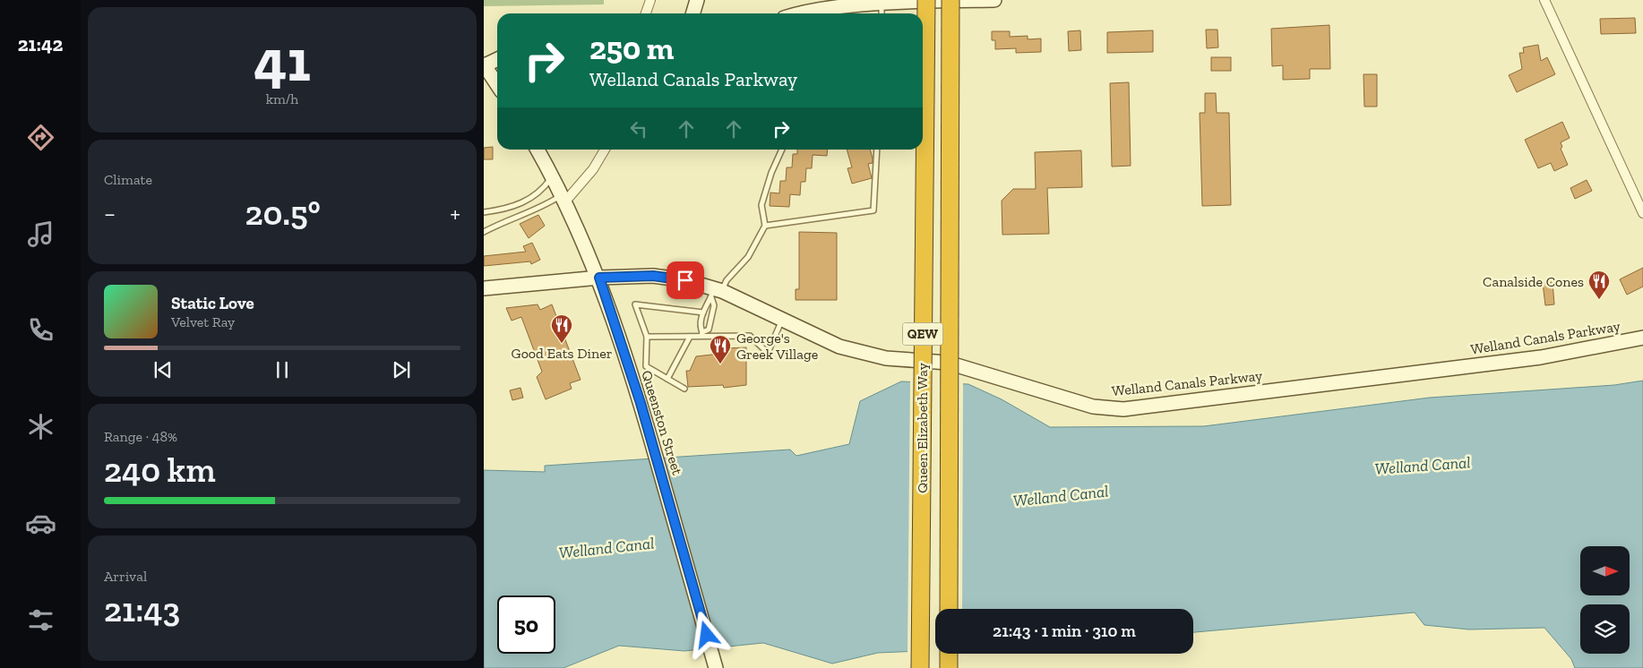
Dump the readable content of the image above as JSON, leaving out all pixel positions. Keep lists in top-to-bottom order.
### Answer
{
  "streets": {
    "highway": ["QEW", "Queen Elizabeth Way"],
    "main road": ["Welland Canals Parkway", "Queenston Street"]
  },
  "crossings": [
    ["Welland Canals Parkway", "Queenston Street"]
  ],
  "water": ["Welland Canal"],
  "places": {
    "restaurant": ["Canalside Cones", "Good Eats Diner", "George's Greek Village"]
  },
  "north": "right",
  "page": {
    "tabs": "21:42",
    "tile": [
      ["41", "km/h"],
      "Climate",
      ["Range · 48%", "240 km"],
      ["Arrival", "21:43"]
    ],
    "turn": ["250 m", "Welland Canals Parkway"],
    "heat": ["−", "20.5°", "+"],
    "song": ["Static Love", "Velvet Ray"],
    "limit": "50",
    "trip": "21:43 · 1 min · 310 m"
  }
}
